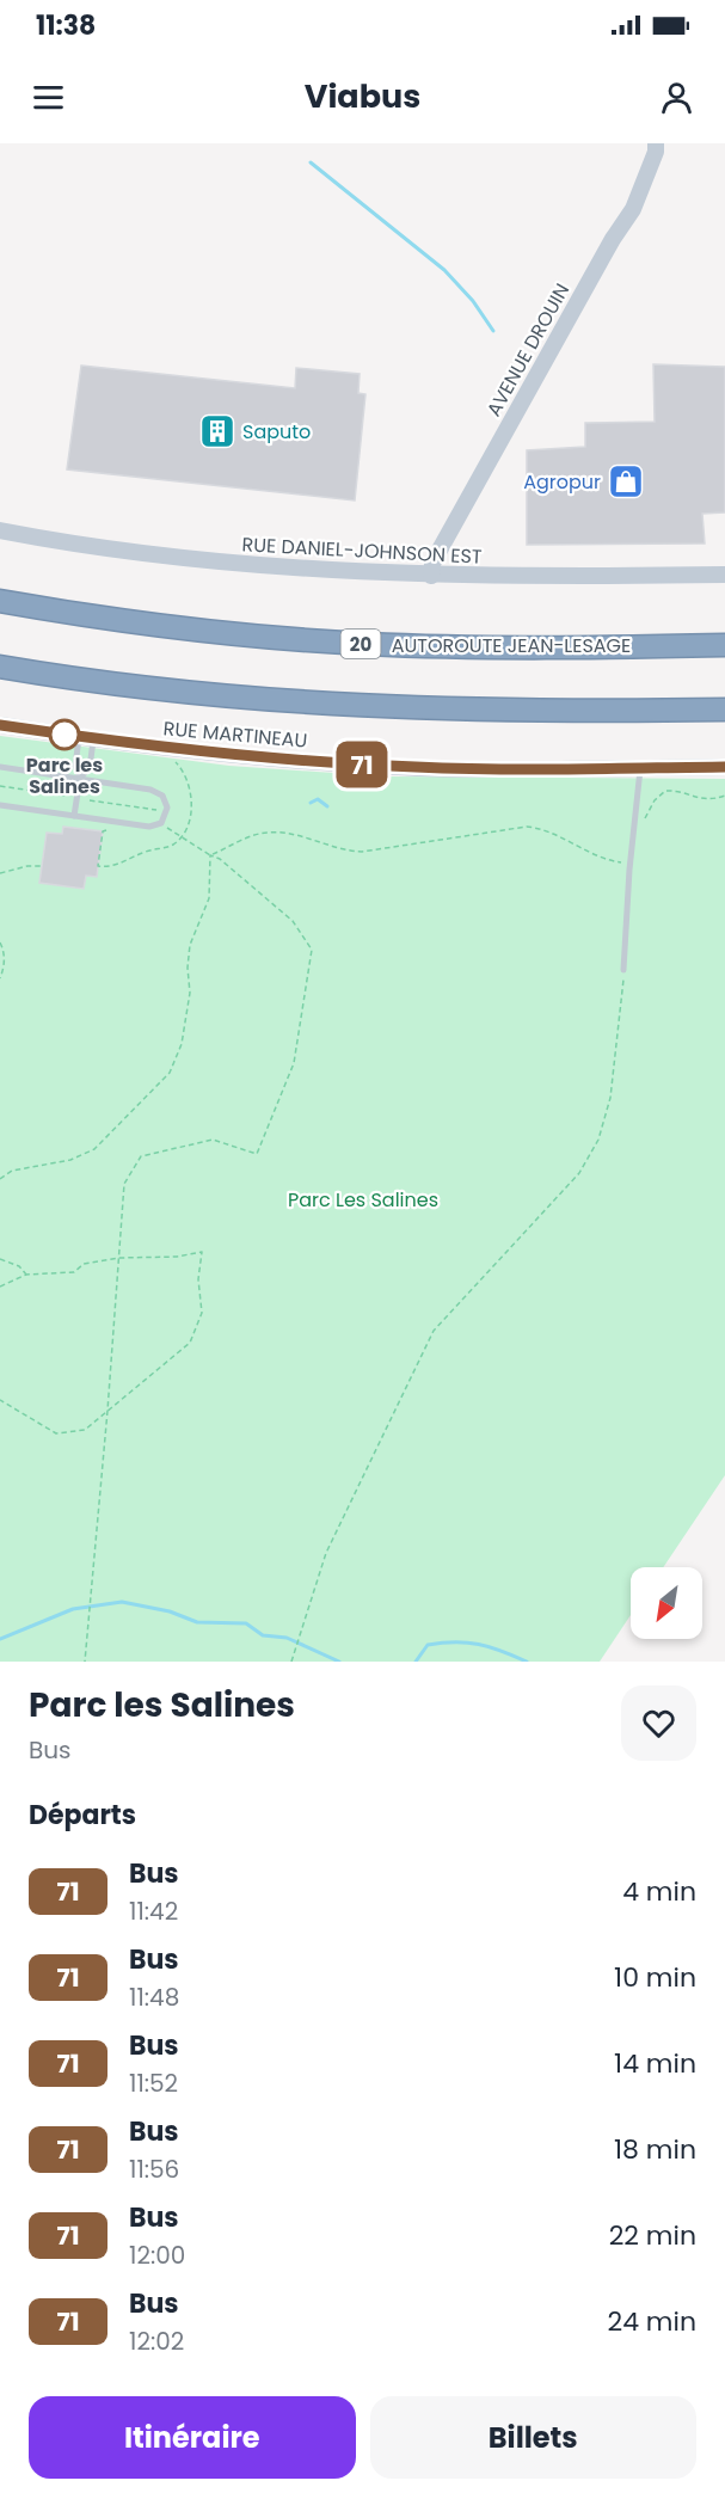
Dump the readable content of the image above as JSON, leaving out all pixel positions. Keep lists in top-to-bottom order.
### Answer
{
  "streets": {
    "highway": ["20", "AUTOROUTE JEAN-LESAGE"],
    "street": ["AVENUE DROUIN", "RUE DANIEL-JOHNSON EST", "RUE MARTINEAU"]
  },
  "crossings": [
    ["AVENUE DROUIN", "RUE DANIEL-JOHNSON EST"]
  ],
  "parks": ["Parc Les Salines"],
  "places": {
    "building": ["Saputo"],
    "shop": ["Agropur"],
    "other": ["Parc les Salines"]
  },
  "lines": ["bus line 71"],
  "north": "bottom left",
  "page": {
    "status": "11:38",
    "header": "Viabus",
    "on_map": "71",
    "heading": [
      ["Parc les Salines", "Bus"],
      "Départs"
    ],
    "list": [
      {
        "mark": "71",
        "name": "Bus",
        "note": "11:42",
        "value": "4 min"
      },
      {
        "mark": "71",
        "name": "Bus",
        "note": "11:48",
        "value": "10 min"
      },
      {
        "mark": "71",
        "name": "Bus",
        "note": "11:52",
        "value": "14 min"
      },
      {
        "mark": "71",
        "name": "Bus",
        "note": "11:56",
        "value": "18 min"
      },
      {
        "mark": "71",
        "name": "Bus",
        "note": "12:00",
        "value": "22 min"
      },
      {
        "mark": "71",
        "name": "Bus",
        "note": "12:02",
        "value": "24 min"
      }
    ],
    "buttons": ["Itinéraire", "Billets"]
  }
}
